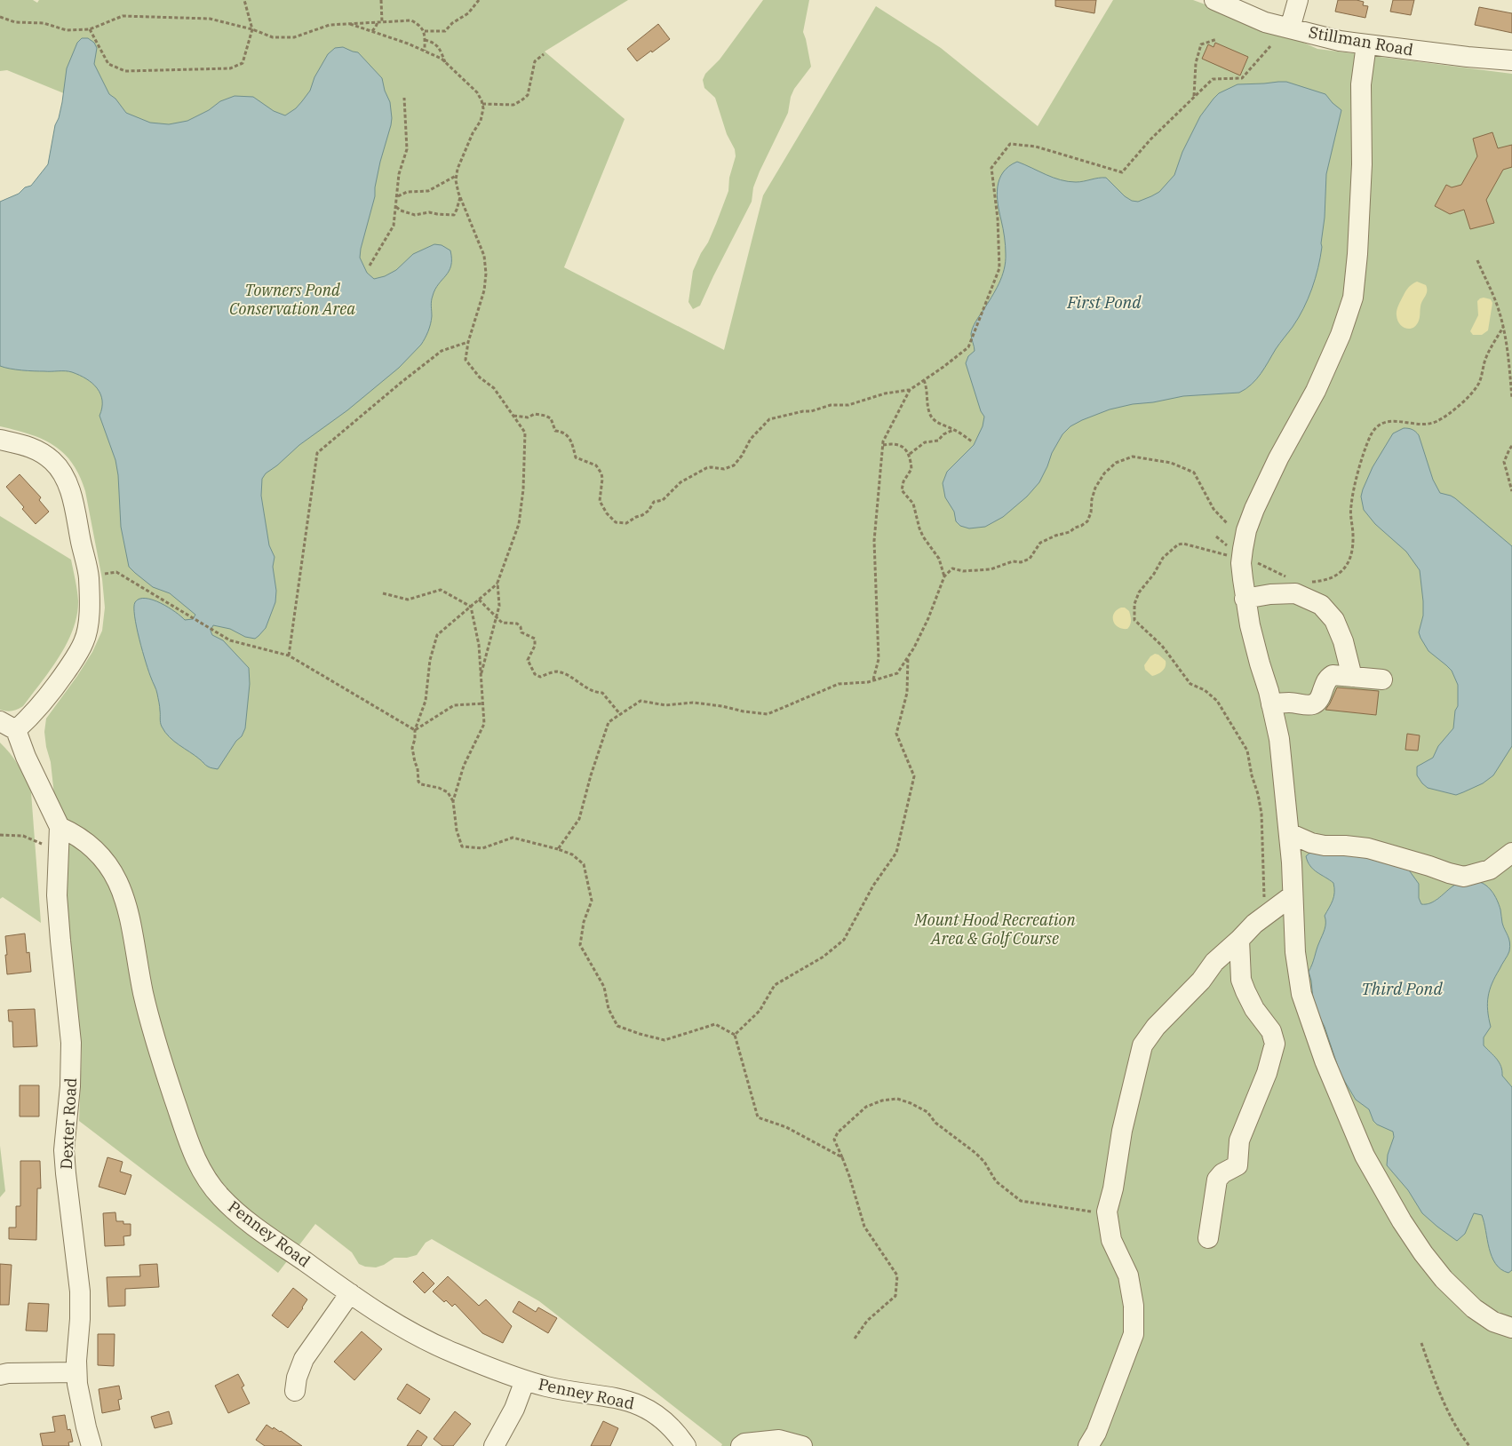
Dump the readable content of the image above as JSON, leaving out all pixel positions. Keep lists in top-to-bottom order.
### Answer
{
  "streets": {
    "street": ["Stillman Road", "Dexter Road", "Penney Road"]
  },
  "crossings": [
    ["Dexter Road", "Penney Road"]
  ],
  "water": ["First Pond", "Third Pond"],
  "parks": ["Towners Pond Conservation Area", "Mount Hood Recreation Area & Golf Course"]
}
